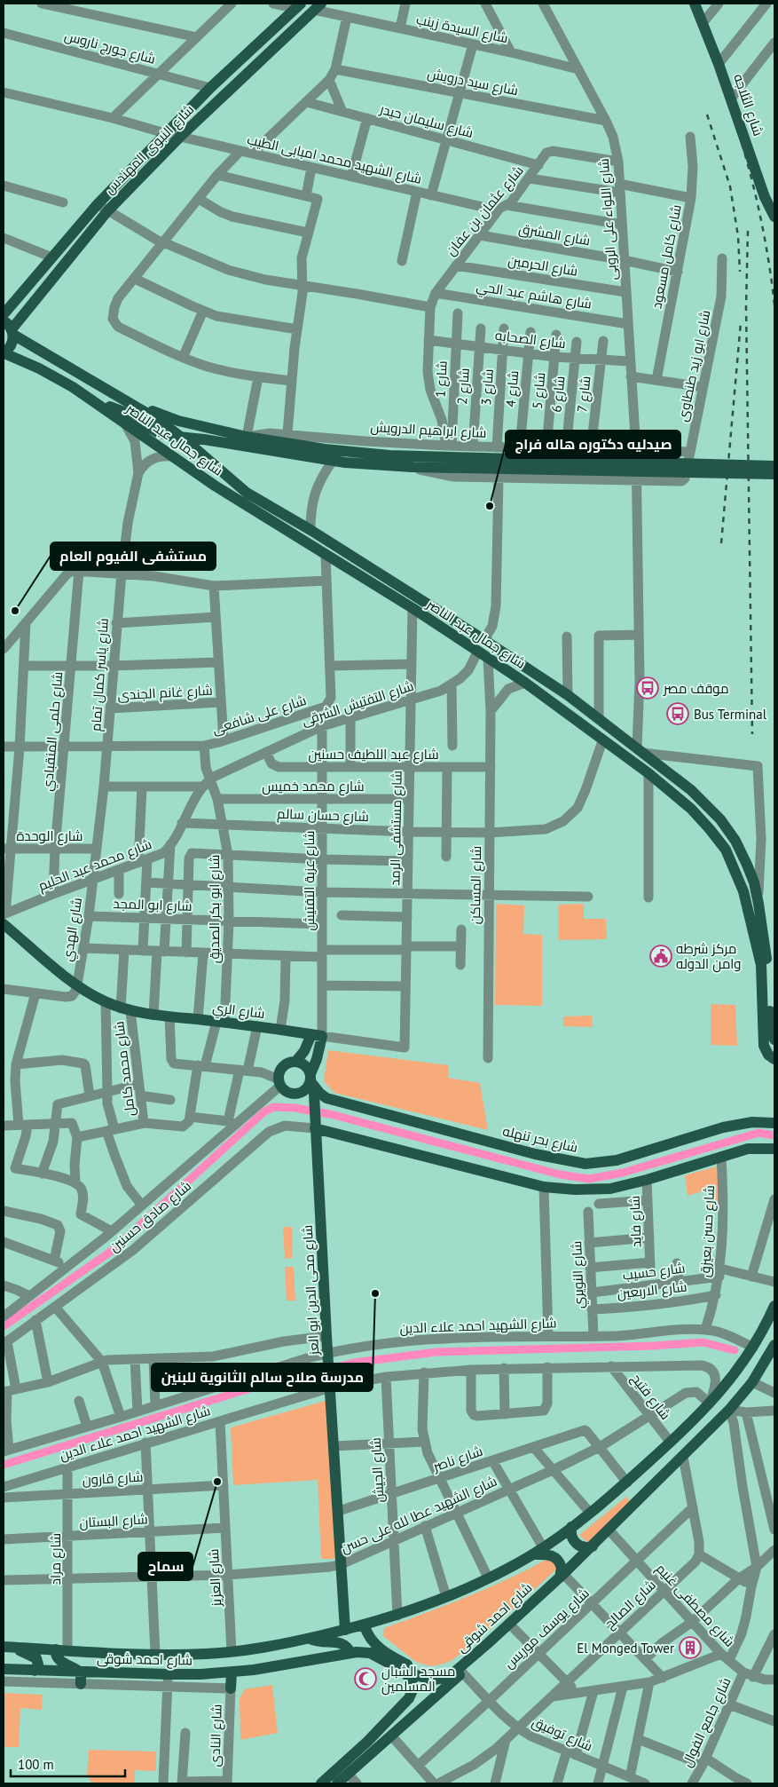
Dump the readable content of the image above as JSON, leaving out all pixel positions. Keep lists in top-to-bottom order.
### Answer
{
  "streets": {
    "main road": [
      "شارع الثلاجه",
      "شارع النبوى المهندس",
      "شارع ابراهيم الدرويش",
      "شارع جمال عبد الناصر",
      "شارع الري",
      "شارع بحر تنهله",
      "شارع محى الدين ابو العز",
      "شارع احمد شوقى"
    ],
    "street": [
      "شارع السيدة زينب",
      "شارع جورج ناروس",
      "شارع سيد درويش",
      "شارع سليمان حيدر",
      "شارع الشهيد محمد امبابى الطيب",
      "شارع عثمان بن عفان",
      "شارع اللواء على الروبى",
      "شارع المشرق",
      "شارع كامل مسعود",
      "شارع الحرمين",
      "شارع هاشم عبد الحي",
      "شارع الصحابه",
      "شارع ابو زيد طنطاوى",
      "شارع 1",
      "شارع 2",
      "شارع 3",
      "شارع 4",
      "شارع 5",
      "شارع 6",
      "شارع 7",
      "شارع ياسر كمال تمام",
      "شارع غانم الجندى",
      "شارع التفتيش الشرقى",
      "شارع على شافعى",
      "شارع حلمى المنقبادي",
      "شارع عبد اللطيف حسنين",
      "شارع محمد خميس",
      "شارع حسان سالم",
      "شارع مستشفى الرمد",
      "شارع الوحدة",
      "شارع محمد عبد الحليم",
      "شارع عزبة التفتيش",
      "شارع المساكن",
      "شارع ابو المجد",
      "شارع ابو بكر الصديق",
      "شارع الهدي",
      "شارع محمد كامل",
      "شارع صادق حسنين",
      "شارع فايد",
      "شارع حسن بعيزق",
      "شارع حسيب",
      "شارع النويري",
      "شارع الاربعين",
      "شارع الشهيد احمد علاء الدين",
      "شارع فتيح",
      "شارع ناصر",
      "شارع الجيش",
      "شارع قارون",
      "شارع الشهيد عطا لله على حسن",
      "شارع البستان",
      "شارع مراد",
      "شارع العزيز",
      "شارع الصالح",
      "شارع مصطفى غنيم",
      "شارع يوسف موريس",
      "شارع جامع الفوال",
      "شارع توفيق",
      "شارع النادى"
    ]
  },
  "crossings": [
    ["شارع السيدة زينب", "شارع النبوى المهندس"],
    ["شارع السيدة زينب", "شارع اللواء على الروبى"],
    ["شارع جورج ناروس", "شارع النبوى المهندس"],
    ["شارع سيد درويش", "شارع اللواء على الروبى"],
    ["شارع سليمان حيدر", "شارع عثمان بن عفان"],
    ["شارع النبوى المهندس", "شارع الشهيد محمد امبابى الطيب"],
    ["شارع النبوى المهندس", "شارع جمال عبد الناصر"],
    ["شارع الشهيد محمد امبابى الطيب", "شارع عثمان بن عفان"],
    ["شارع الشهيد محمد امبابى الطيب", "شارع اللواء على الروبى"],
    ["شارع عثمان بن عفان", "شارع اللواء على الروبى"],
    ["شارع عثمان بن عفان", "شارع المشرق"],
    ["شارع عثمان بن عفان", "شارع الحرمين"],
    ["شارع عثمان بن عفان", "شارع هاشم عبد الحي"],
    ["شارع عثمان بن عفان", "شارع الصحابه"],
    ["شارع عثمان بن عفان", "شارع 1"],
    ["شارع عثمان بن عفان", "شارع ابراهيم الدرويش"],
    ["شارع اللواء على الروبى", "شارع المشرق"],
    ["شارع اللواء على الروبى", "شارع الحرمين"],
    ["شارع اللواء على الروبى", "شارع هاشم عبد الحي"],
    ["شارع اللواء على الروبى", "شارع الصحابه"],
    ["شارع اللواء على الروبى", "شارع ابو زيد طنطاوى"],
    ["شارع اللواء على الروبى", "شارع ابراهيم الدرويش"],
    ["شارع اللواء على الروبى", "شارع جمال عبد الناصر"],
    ["شارع المشرق", "شارع كامل مسعود"],
    ["شارع الصحابه", "شارع 1"],
    ["شارع الصحابه", "شارع 2"],
    ["شارع الصحابه", "شارع 3"],
    ["شارع الصحابه", "شارع 4"],
    ["شارع الصحابه", "شارع 5"],
    ["شارع الصحابه", "شارع 6"],
    ["شارع الصحابه", "شارع 7"],
    ["شارع ابو زيد طنطاوى", "شارع ابراهيم الدرويش"],
    ["شارع 1", "شارع ابراهيم الدرويش"],
    ["شارع 2", "شارع ابراهيم الدرويش"],
    ["شارع 3", "شارع ابراهيم الدرويش"],
    ["شارع 4", "شارع ابراهيم الدرويش"],
    ["شارع 5", "شارع ابراهيم الدرويش"],
    ["شارع 6", "شارع ابراهيم الدرويش"],
    ["شارع 7", "شارع ابراهيم الدرويش"],
    ["شارع ابراهيم الدرويش", "شارع جمال عبد الناصر"],
    ["شارع جمال عبد الناصر", "شارع ياسر كمال تمام"],
    ["شارع جمال عبد الناصر", "شارع التفتيش الشرقى"],
    ["شارع جمال عبد الناصر", "شارع حسان سالم"],
    ["شارع جمال عبد الناصر", "شارع مستشفى الرمد"],
    ["شارع جمال عبد الناصر", "شارع المساكن"],
    ["شارع ياسر كمال تمام", "شارع غانم الجندى"],
    ["شارع ياسر كمال تمام", "شارع على شافعى"],
    ["شارع ياسر كمال تمام", "شارع الوحدة"],
    ["شارع ياسر كمال تمام", "شارع محمد عبد الحليم"],
    ["شارع ياسر كمال تمام", "شارع الهدي"],
    ["شارع التفتيش الشرقى", "شارع عبد اللطيف حسنين"],
    ["شارع التفتيش الشرقى", "شارع مستشفى الرمد"],
    ["شارع التفتيش الشرقى", "شارع محمد عبد الحليم"],
    ["شارع التفتيش الشرقى", "شارع عزبة التفتيش"],
    ["شارع التفتيش الشرقى", "شارع ابو بكر الصديق"],
    ["شارع على شافعى", "شارع حلمى المنقبادي"],
    ["شارع على شافعى", "شارع ابو بكر الصديق"],
    ["شارع حلمى المنقبادي", "شارع الوحدة"],
    ["شارع حلمى المنقبادي", "شارع محمد عبد الحليم"],
    ["شارع عبد اللطيف حسنين", "شارع مستشفى الرمد"],
    ["شارع عبد اللطيف حسنين", "شارع عزبة التفتيش"],
    ["شارع عبد اللطيف حسنين", "شارع المساكن"],
    ["شارع محمد خميس", "شارع مستشفى الرمد"],
    ["شارع محمد خميس", "شارع عزبة التفتيش"],
    ["شارع محمد خميس", "شارع ابو بكر الصديق"],
    ["شارع حسان سالم", "شارع مستشفى الرمد"],
    ["شارع حسان سالم", "شارع محمد عبد الحليم"],
    ["شارع حسان سالم", "شارع عزبة التفتيش"],
    ["شارع حسان سالم", "شارع المساكن"],
    ["شارع حسان سالم", "شارع ابو بكر الصديق"],
    ["شارع مستشفى الرمد", "شارع الري"],
    ["شارع محمد عبد الحليم", "شارع ابو بكر الصديق"],
    ["شارع محمد عبد الحليم", "شارع الهدي"],
    ["شارع محمد عبد الحليم", "شارع الري"],
    ["شارع عزبة التفتيش", "شارع ابو المجد"],
    ["شارع عزبة التفتيش", "شارع الري"],
    ["شارع ابو المجد", "شارع ابو بكر الصديق"],
    ["شارع ابو المجد", "شارع الهدي"],
    ["شارع ابو بكر الصديق", "شارع الري"],
    ["شارع الهدي", "شارع الري"],
    ["شارع الري", "شارع محمد كامل"],
    ["شارع صادق حسنين", "شارع محى الدين ابو العز"],
    ["شارع فايد", "شارع النويري"],
    ["شارع حسن بعيزق", "شارع حسيب"],
    ["شارع حسن بعيزق", "شارع الاربعين"],
    ["شارع حسن بعيزق", "شارع الشهيد احمد علاء الدين"],
    ["شارع حسيب", "شارع النويري"],
    ["شارع النويري", "شارع الاربعين"],
    ["شارع النويري", "شارع الشهيد احمد علاء الدين"],
    ["شارع محى الدين ابو العز", "شارع الشهيد احمد علاء الدين"],
    ["شارع محى الدين ابو العز", "شارع ناصر"],
    ["شارع محى الدين ابو العز", "شارع الشهيد عطا لله على حسن"],
    ["شارع محى الدين ابو العز", "شارع احمد شوقى"],
    ["شارع الشهيد احمد علاء الدين", "شارع فتيح"],
    ["شارع الشهيد احمد علاء الدين", "شارع الجيش"],
    ["شارع الشهيد احمد علاء الدين", "شارع الشهيد عطا لله على حسن"],
    ["شارع الشهيد احمد علاء الدين", "شارع مراد"],
    ["شارع الشهيد احمد علاء الدين", "شارع العزيز"],
    ["شارع الشهيد احمد علاء الدين", "شارع احمد شوقى"],
    ["شارع فتيح", "شارع الشهيد عطا لله على حسن"],
    ["شارع فتيح", "شارع احمد شوقى"],
    ["شارع ناصر", "شارع الجيش"],
    ["شارع ناصر", "شارع الشهيد عطا لله على حسن"],
    ["شارع الجيش", "شارع الشهيد عطا لله على حسن"],
    ["شارع الجيش", "شارع احمد شوقى"],
    ["شارع قارون", "شارع مراد"],
    ["شارع قارون", "شارع العزيز"],
    ["شارع الشهيد عطا لله على حسن", "شارع مراد"],
    ["شارع الشهيد عطا لله على حسن", "شارع العزيز"],
    ["شارع الشهيد عطا لله على حسن", "شارع احمد شوقى"],
    ["شارع البستان", "شارع مراد"],
    ["شارع البستان", "شارع العزيز"],
    ["شارع مراد", "شارع احمد شوقى"],
    ["شارع العزيز", "شارع احمد شوقى"],
    ["شارع الصالح", "شارع مصطفى غنيم"],
    ["شارع الصالح", "شارع توفيق"],
    ["شارع مصطفى غنيم", "شارع احمد شوقى"],
    ["شارع مصطفى غنيم", "شارع يوسف موريس"],
    ["شارع مصطفى غنيم", "شارع جامع الفوال"],
    ["شارع يوسف موريس", "شارع توفيق"]
  ],
  "places": {
    "other": [
      "صيدليه دكتوره هاله فراج",
      "مستشفى الفيوم العام",
      "مدرسة صلاح سالم الثانوية للبنين",
      "سماح"
    ],
    "bus stop": ["موقف مصر", "Bus Terminal"],
    "public building": ["مركز شرطه وامن الدوله"],
    "building": ["El Monged Tower"],
    "mosque": ["مسجد الشبان المسلمين"]
  },
  "scale_bar": "100 m"
}
